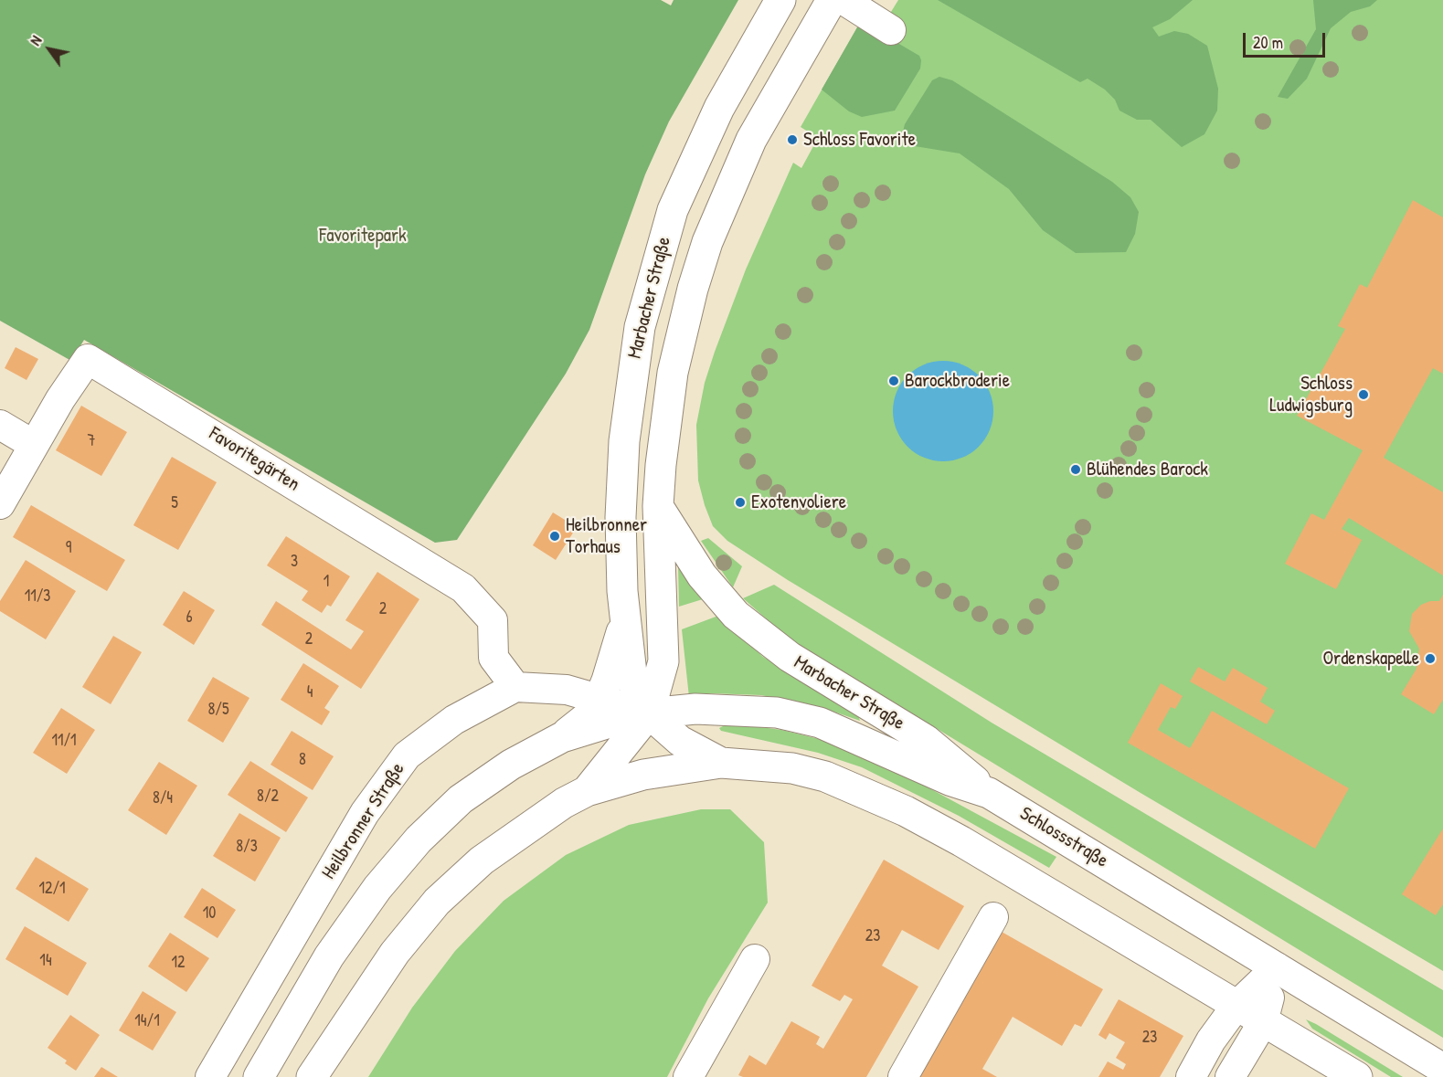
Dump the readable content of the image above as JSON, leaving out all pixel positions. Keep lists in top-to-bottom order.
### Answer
{
  "streets": {
    "main road": ["Marbacher Straße", "Schlossstraße"],
    "street": ["Favoritegärten", "Heilbronner Straße"]
  },
  "crossings": [
    ["Marbacher Straße", "Schlossstraße"],
    ["Favoritegärten", "Heilbronner Straße"]
  ],
  "parks": ["Favoritepark"],
  "places": [
    "Schloss Favorite",
    "Barockbroderie",
    "Schloss Ludwigsburg",
    "Blühendes Barock",
    "Exotenvoliere",
    "Heilbronner Torhaus",
    "Ordenskapelle"
  ],
  "house_numbers": [
    "7",
    "5",
    "9",
    "3",
    "1",
    "11/3",
    "2",
    "6",
    "2",
    "4",
    "8/5",
    "11/1",
    "8",
    "8/2",
    "8/4",
    "8/3",
    "12/1",
    "10",
    "23",
    "14",
    "12",
    "14/1",
    "23"
  ],
  "scale_bar": "20 m",
  "north": "top left"
}
